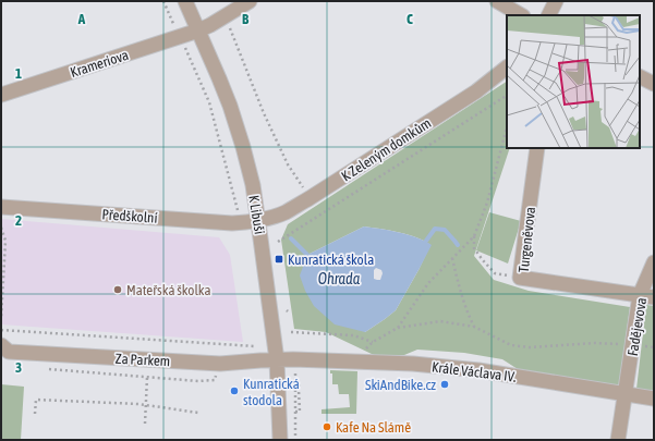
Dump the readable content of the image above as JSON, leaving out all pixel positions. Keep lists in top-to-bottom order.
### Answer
{
  "streets": {
    "street": [
      "Krameriova",
      "K Zeleným domkům",
      "K Libuši",
      "Předškolní",
      "Turgeněvova",
      "Fadějevova",
      "Za Parkem",
      "Krále Václava IV."
    ]
  },
  "crossings": [
    ["Krameriova", "K Libuši"],
    ["K Zeleným domkům", "K Libuši"],
    ["K Zeleným domkům", "Předškolní"],
    ["K Libuši", "Předškolní"],
    ["K Libuši", "Za Parkem"],
    ["Turgeněvova", "Fadějevova"],
    ["Fadějevova", "Krále Václava IV."]
  ],
  "water": ["Ohrada"],
  "places": {
    "transit": ["Kunratická škola"],
    "other": [
      "Mateřská školka",
      "SkiAndBike.cz",
      "Kunratická stodola",
      "Kafe Na Slámě"
    ]
  },
  "grid": {
    "columns": ["A", "B", "C"],
    "rows": ["1", "2", "3"]
  }
}
